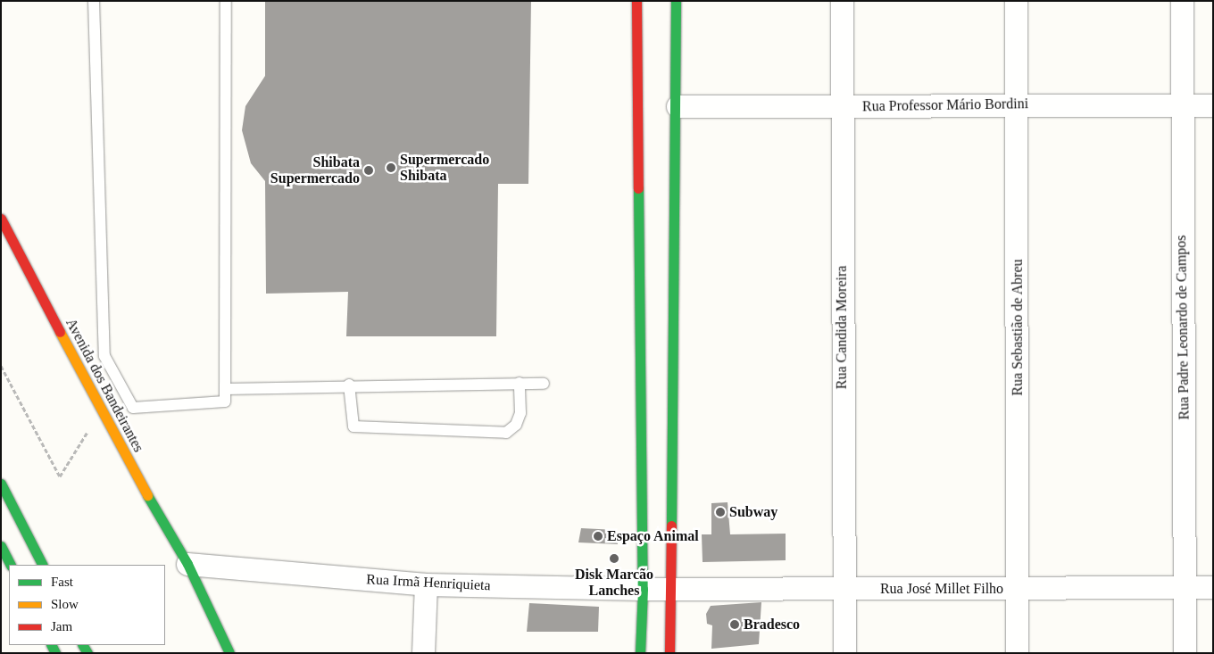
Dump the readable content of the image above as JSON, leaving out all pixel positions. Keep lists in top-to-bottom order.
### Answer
{
  "streets": {
    "main road": ["Avenida dos Bandeirantes"],
    "street": [
      "Rua Professor Mário Bordini",
      "Rua Candida Moreira",
      "Rua Sebastião de Abreu",
      "Rua Padre Leonardo de Campos",
      "Rua Irmã Henriquieta",
      "Rua José Millet Filho"
    ]
  },
  "crossings": [
    ["Rua Professor Mário Bordini", "Rua Candida Moreira"],
    ["Rua Professor Mário Bordini", "Rua Sebastião de Abreu"],
    ["Rua Professor Mário Bordini", "Rua Padre Leonardo de Campos"],
    ["Rua Candida Moreira", "Rua José Millet Filho"],
    ["Rua Sebastião de Abreu", "Rua José Millet Filho"],
    ["Rua Padre Leonardo de Campos", "Rua José Millet Filho"],
    ["Avenida dos Bandeirantes", "Rua Irmã Henriquieta"],
    ["Rua Irmã Henriquieta", "Rua José Millet Filho"]
  ],
  "places": [
    "Supermercado Shibata",
    "Shibata Supermercado",
    "Subway",
    "Espaço Animal",
    "Disk Marcão Lanches",
    "Bradesco"
  ],
  "legend": ["Fast", "Slow", "Jam"]
}
